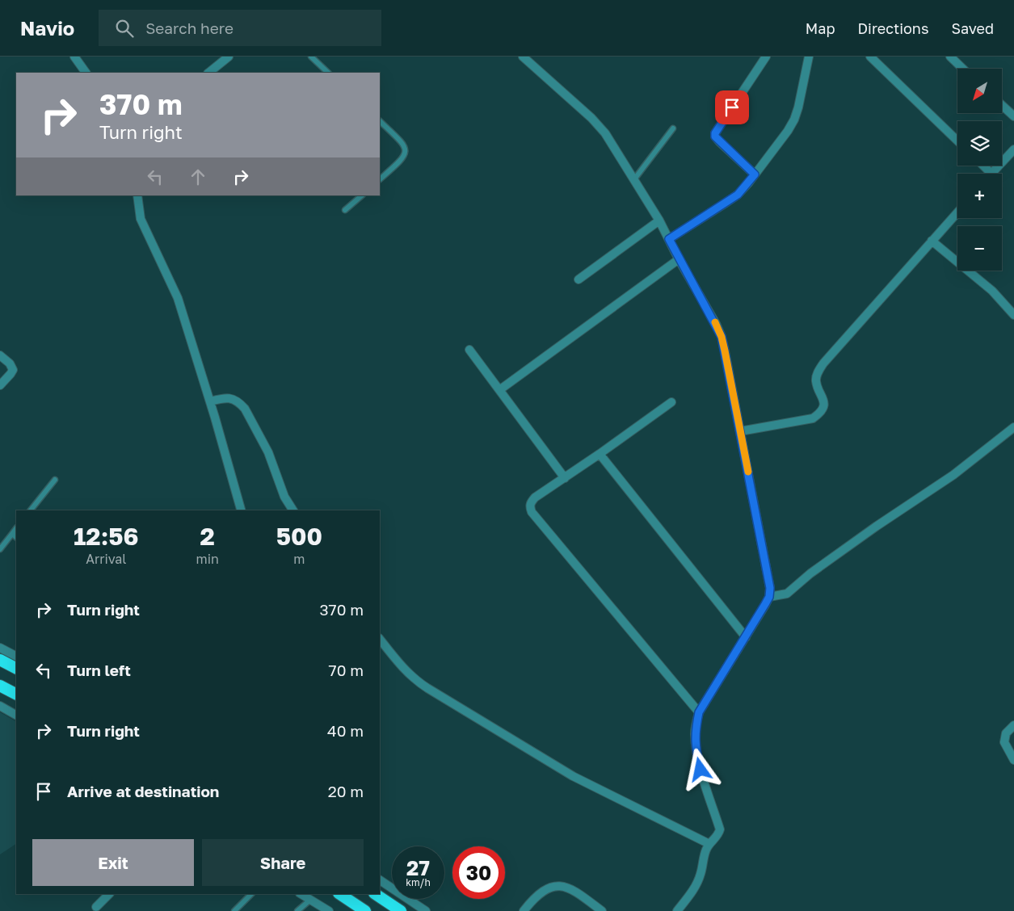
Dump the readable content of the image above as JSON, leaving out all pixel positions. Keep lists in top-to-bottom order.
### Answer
{
  "north": "bottom left",
  "page": {
    "header": "Navio",
    "search": "Search here",
    "nav": ["Map", "Directions", "Saved"],
    "map_buttons": ["+", "−"],
    "turn": ["370 m", "Turn right"],
    "eta": [
      "12:56",
      "Arrival",
      "2",
      "min",
      "500",
      "m"
    ],
    "list": [
      {
        "name": "Turn right",
        "value": "370 m"
      },
      {
        "name": "Turn left",
        "value": "70 m"
      },
      {
        "name": "Turn right",
        "value": "40 m"
      },
      {
        "name": "Arrive at destination",
        "value": "20 m"
      }
    ],
    "buttons": ["Exit", "Share"],
    "speed": "27 km/h",
    "limit": "30"
  }
}
